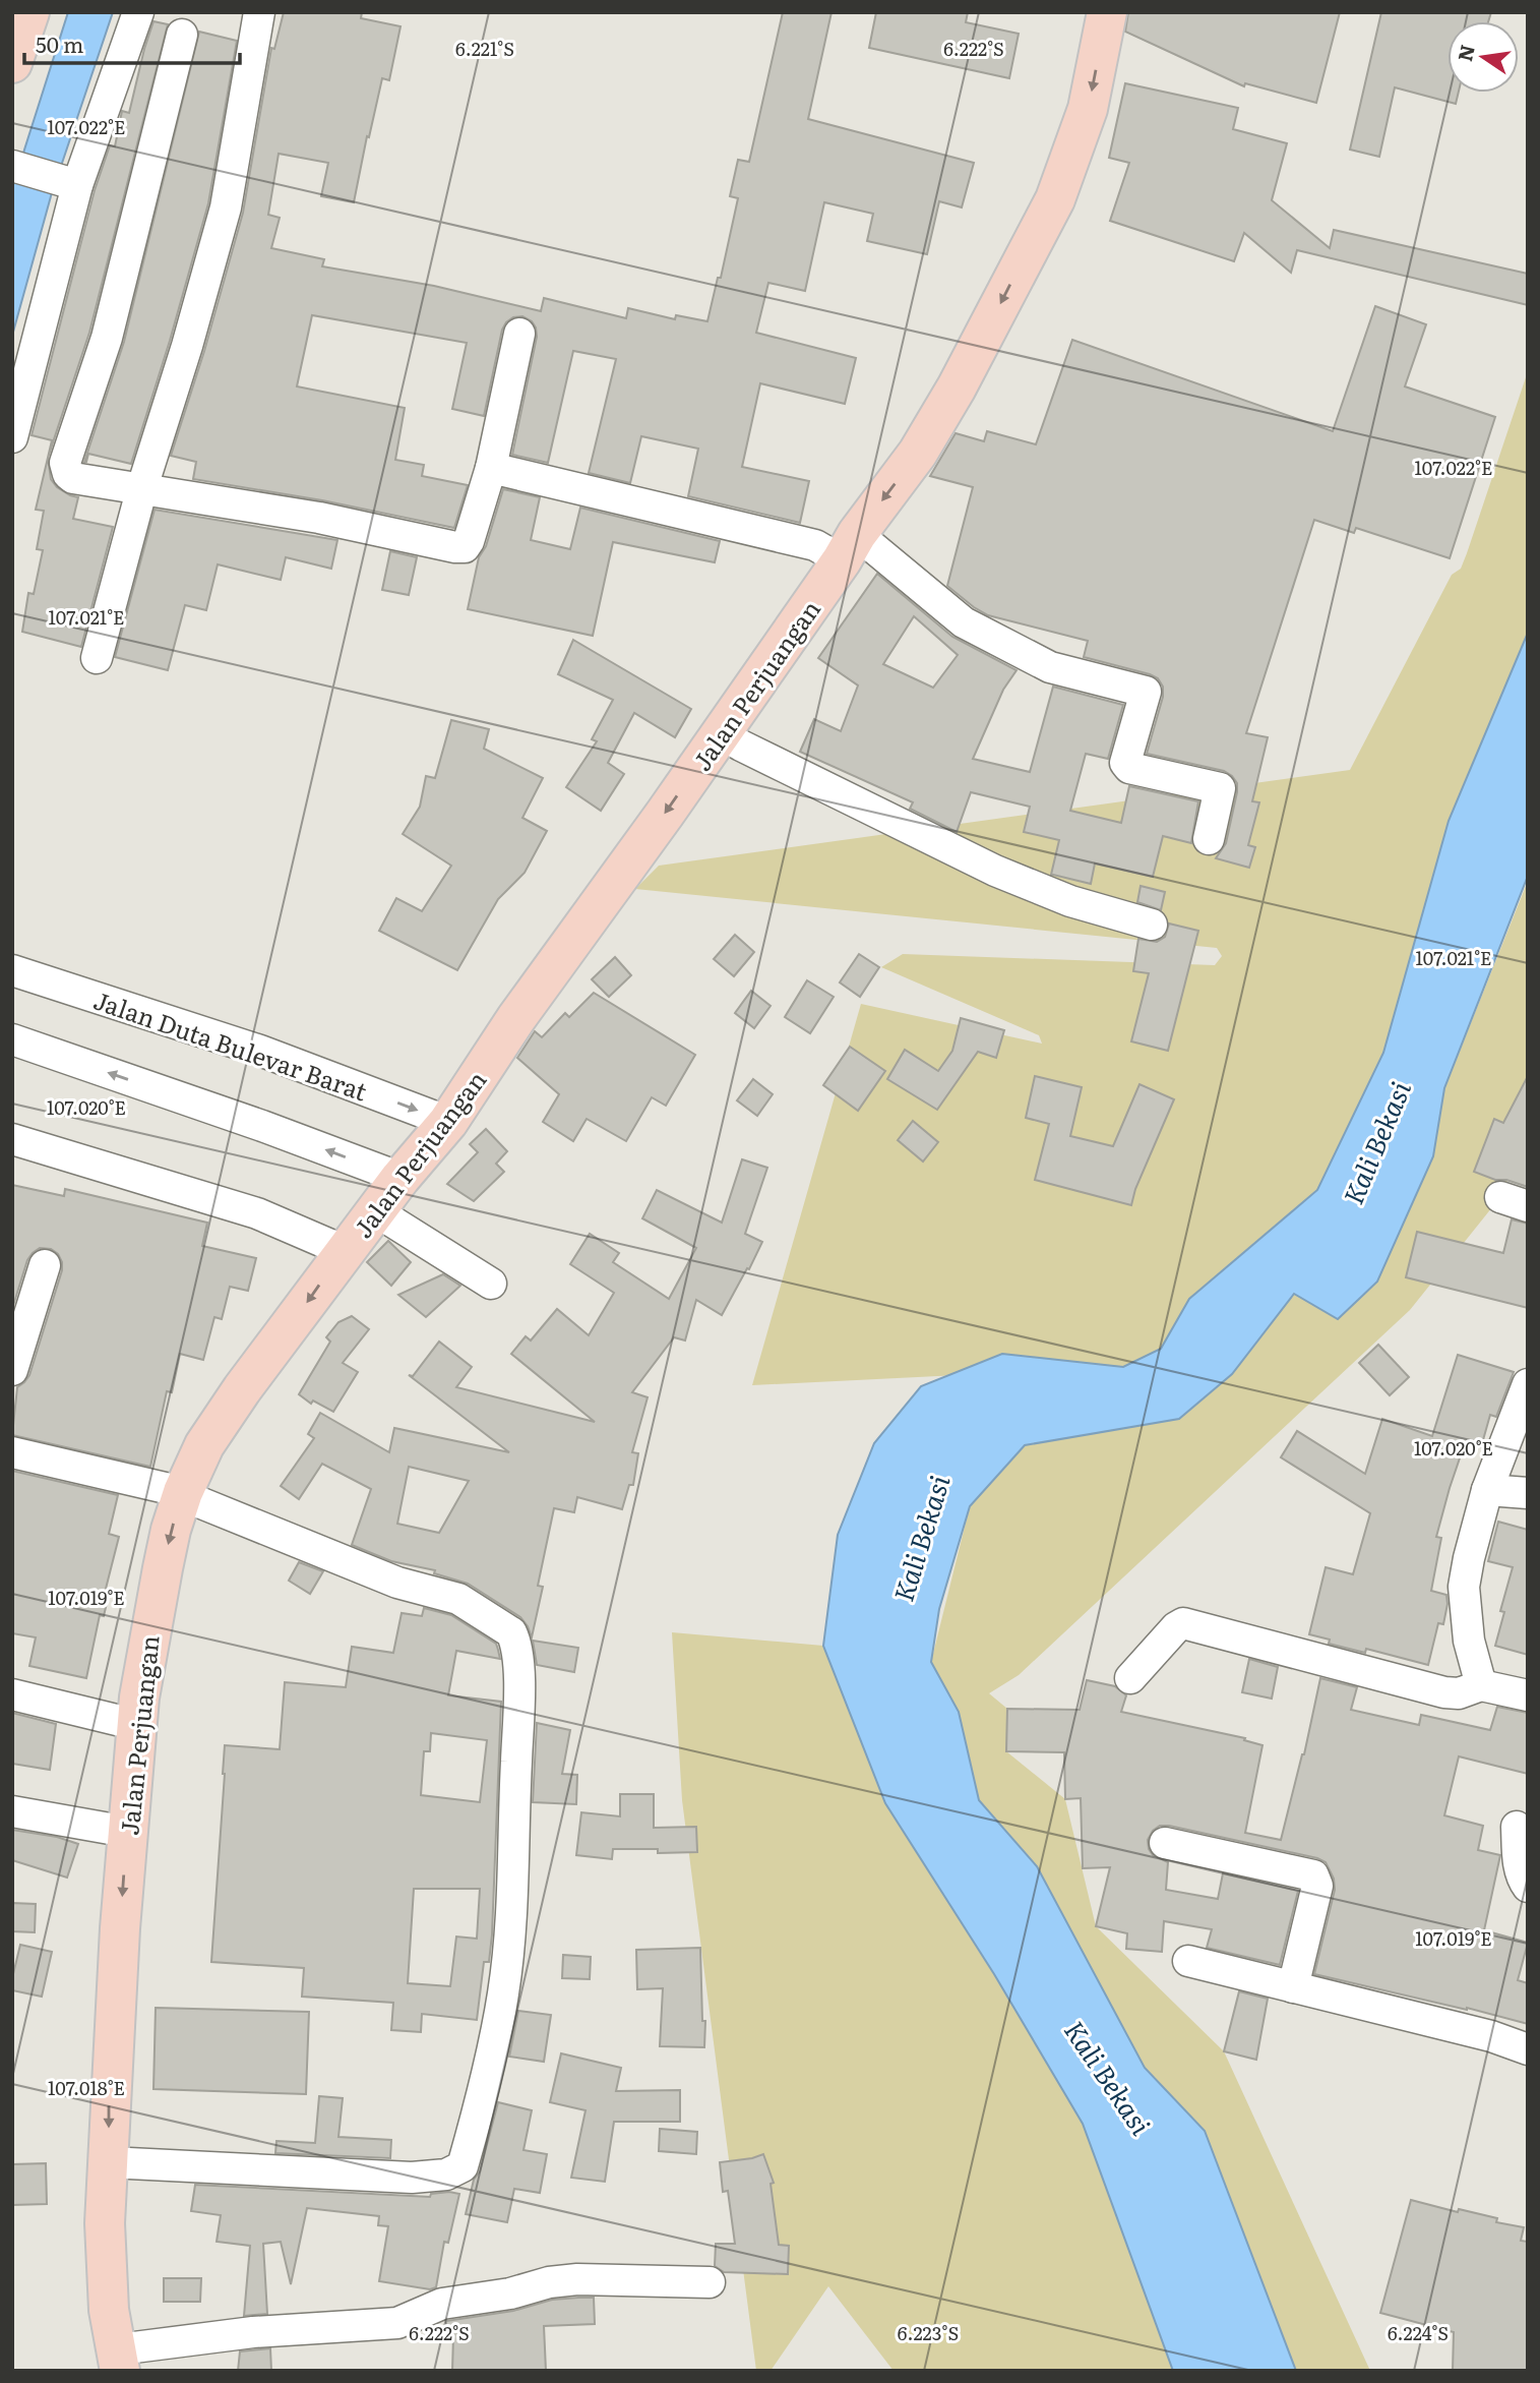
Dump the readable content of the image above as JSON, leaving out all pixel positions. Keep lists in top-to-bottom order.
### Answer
{
  "streets": {
    "main road": ["Jalan Perjuangan"],
    "street": ["Jalan Duta Bulevar Barat"]
  },
  "crossings": [
    ["Jalan Perjuangan", "Jalan Duta Bulevar Barat"]
  ],
  "one_way": ["Jalan Perjuangan"],
  "water": ["Kali Bekasi"],
  "scale_bar": "50 m",
  "north": "left",
  "coordinates": [
    "6.222°S",
    "6.221°S",
    "107.022°E",
    "107.021°E",
    "107.020°E",
    "107.019°E",
    "107.018°E",
    "6.223°S",
    "6.224°S"
  ]
}
